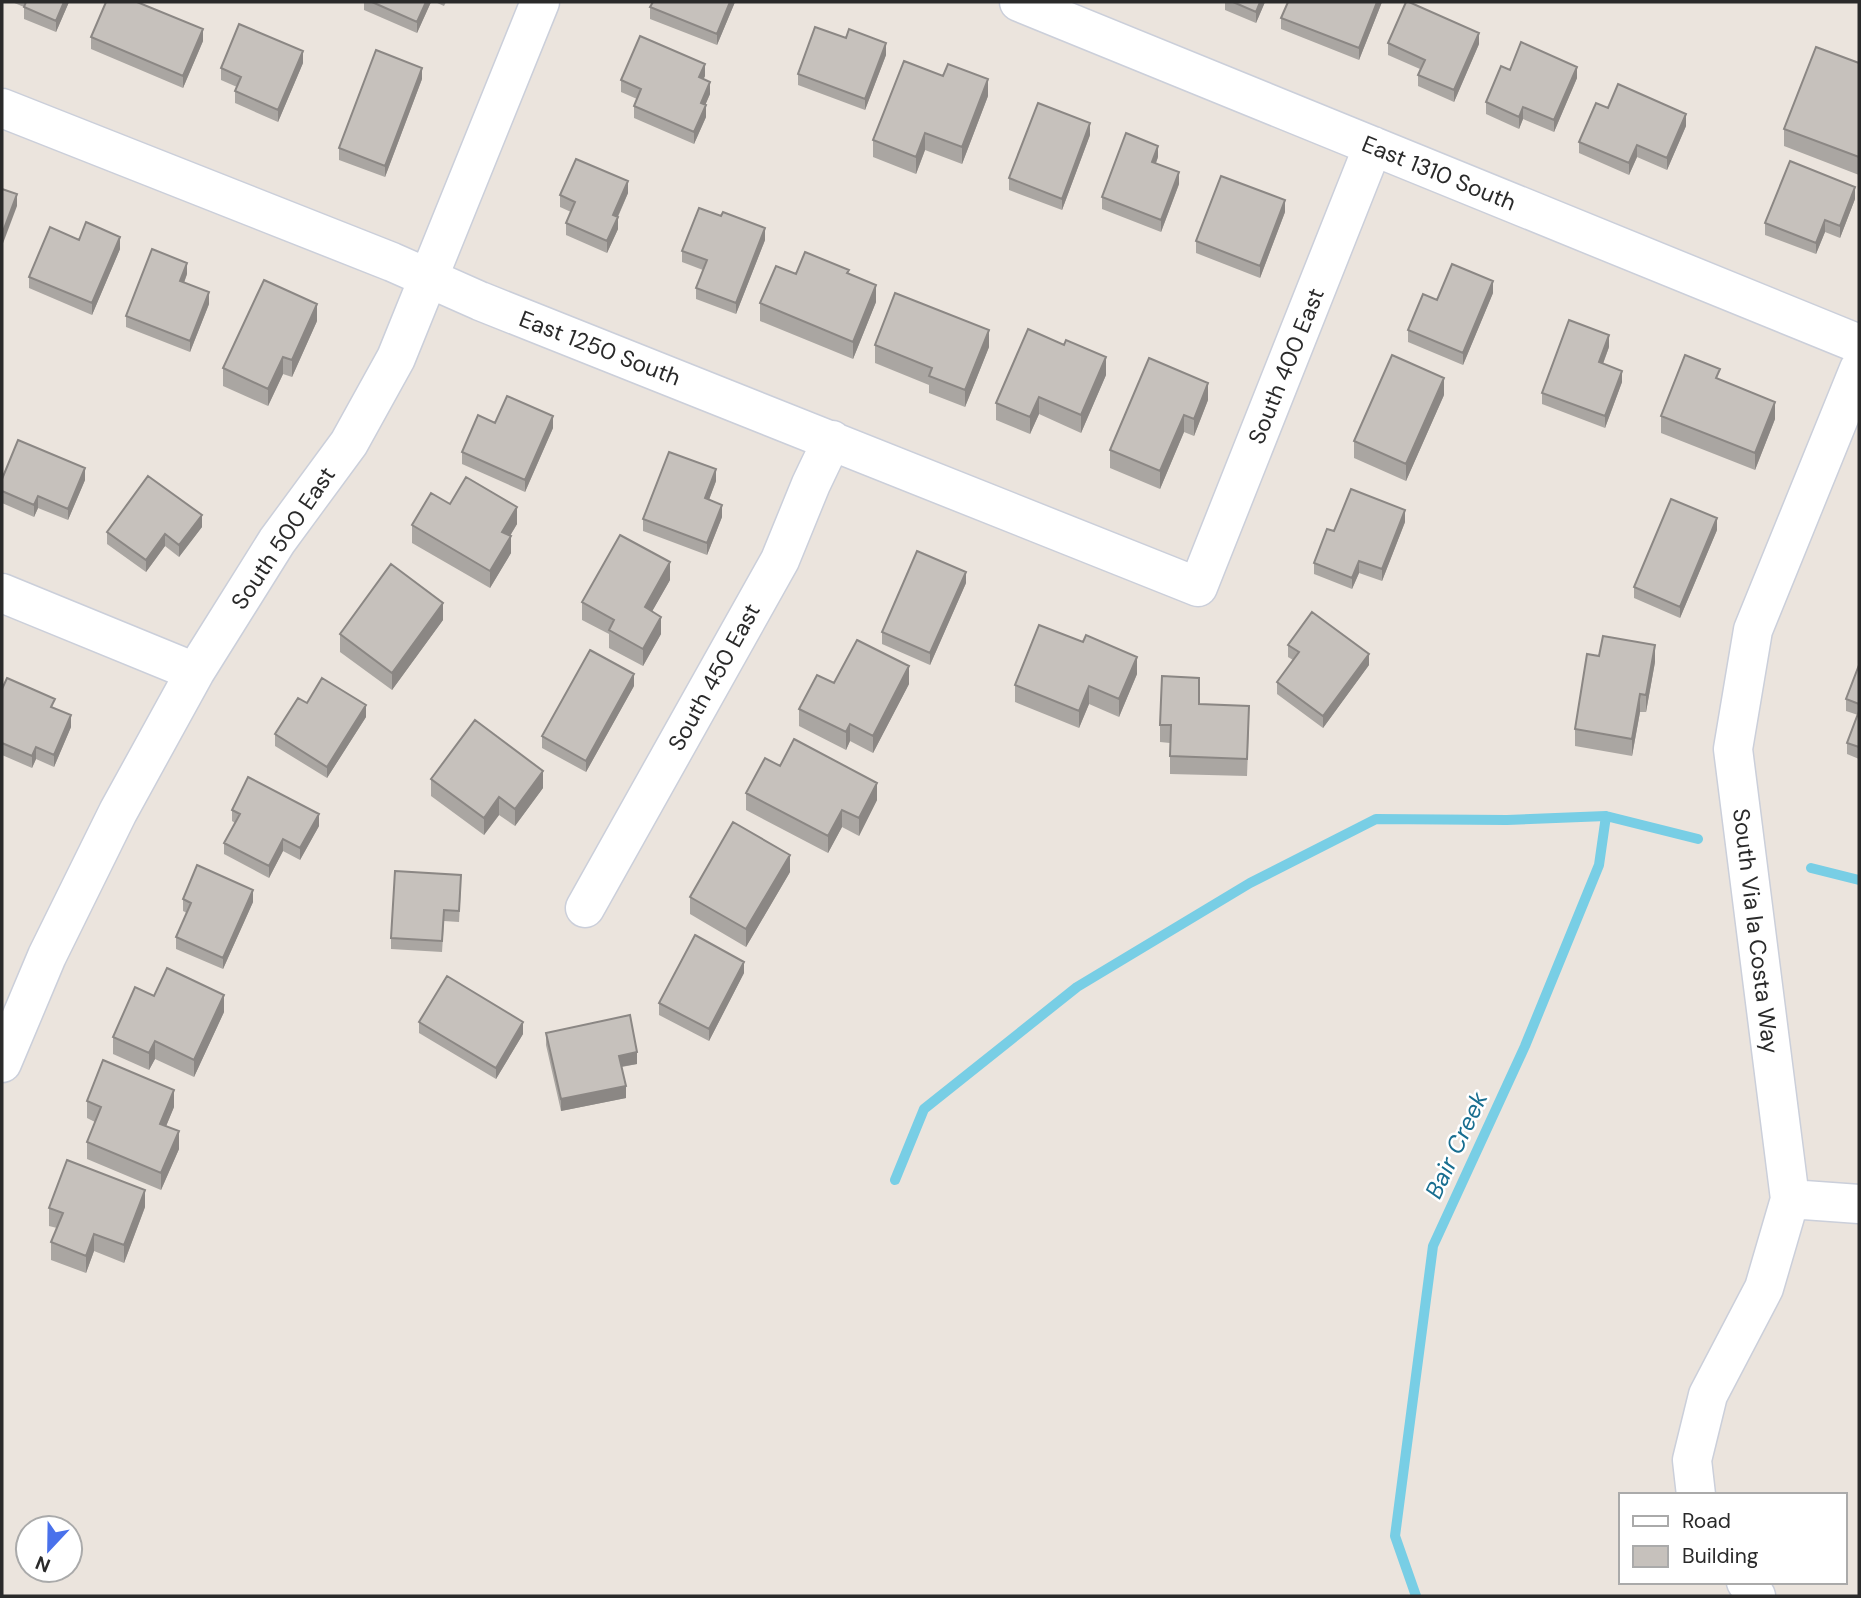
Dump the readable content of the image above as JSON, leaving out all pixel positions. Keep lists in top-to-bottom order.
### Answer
{
  "streets": {
    "street": [
      "East 1310 South",
      "East 1250 South",
      "South 400 East",
      "South 500 East",
      "South 450 East",
      "South Via la Costa Way"
    ]
  },
  "crossings": [
    ["East 1310 South", "South 400 East"],
    ["East 1250 South", "South 400 East"],
    ["East 1250 South", "South 500 East"],
    ["East 1250 South", "South 450 East"]
  ],
  "water": ["Bair Creek"],
  "legend": ["Road", "Building"],
  "north": "bottom"
}
